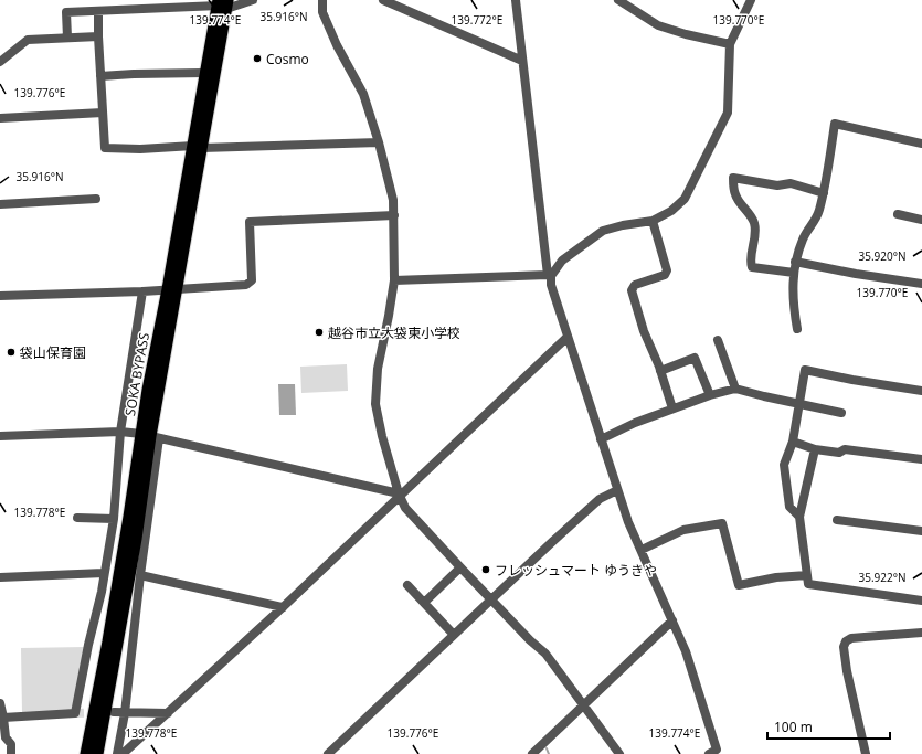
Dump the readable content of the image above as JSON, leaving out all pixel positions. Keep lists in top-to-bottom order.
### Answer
{
  "streets": {
    "highway": ["SOKA BYPASS"]
  },
  "places": [
    "Cosmo",
    "越谷市立大袋東小学校",
    "袋山保育園",
    "フレッシュマート ゆうきや"
  ],
  "scale_bar": "100 m",
  "coordinates": [
    "35.916°N",
    "139.774°E",
    "139.772°E",
    "139.770°E",
    "139.776°E",
    "35.920°N",
    "139.778°E",
    "35.922°N"
  ]
}
